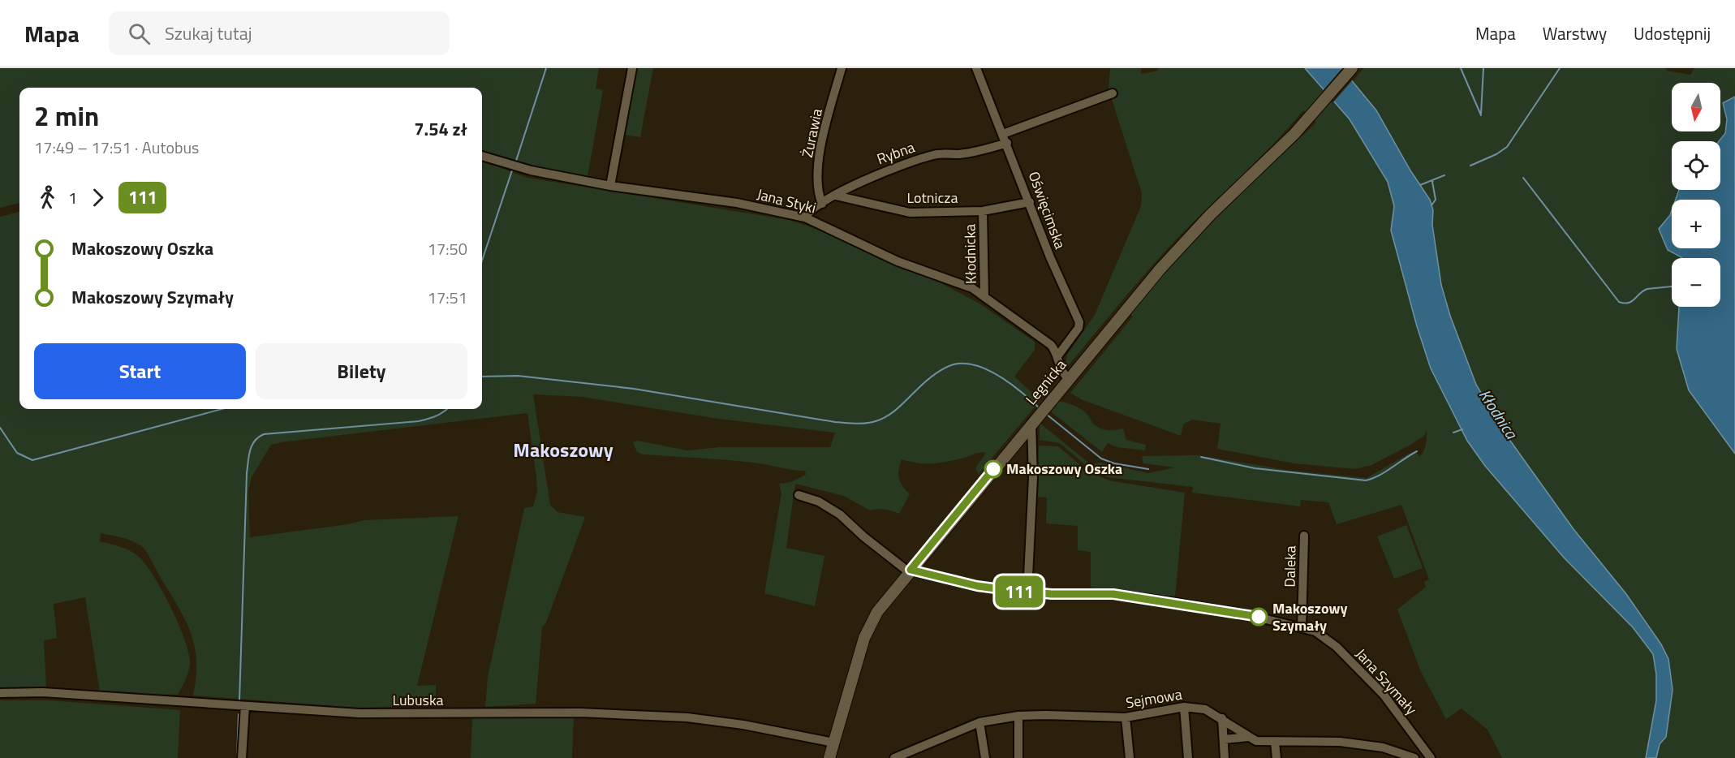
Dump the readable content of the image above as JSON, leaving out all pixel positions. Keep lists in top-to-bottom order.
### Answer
{
  "streets": {
    "main road": ["Legnicka"],
    "street": [
      "Żurawia",
      "Rybna",
      "Lotnicza",
      "Jana Styki",
      "Oświęcimska",
      "Kłodnicka",
      "Daleka",
      "Jana Szymały",
      "Sejmowa",
      "Lubuska"
    ]
  },
  "crossings": [
    ["Żurawia", "Rybna"],
    ["Rybna", "Lotnicza"],
    ["Rybna", "Jana Styki"],
    ["Rybna", "Oświęcimska"],
    ["Lotnicza", "Oświęcimska"],
    ["Lotnicza", "Kłodnicka"],
    ["Jana Styki", "Oświęcimska"],
    ["Jana Styki", "Kłodnicka"],
    ["Jana Styki", "Legnicka"],
    ["Legnicka", "Jana Szymały"],
    ["Legnicka", "Lubuska"],
    ["Daleka", "Jana Szymały"]
  ],
  "districts": ["Makoszowy"],
  "water": ["Kłodnica"],
  "places": ["Makoszowy Oszka", "Makoszowy Szymały"],
  "lines": ["bus line 111"],
  "north": "bottom",
  "page": {
    "header": "Mapa",
    "search": "Szukaj tutaj",
    "nav": ["Mapa", "Warstwy", "Udostępnij"],
    "on_map": "111",
    "map_buttons": ["+", "−"],
    "heading": ["2 min", "17:49 – 17:51 · Autobus", "7.54 zł"],
    "legs": ["1", "111"],
    "list": [
      {
        "name": "Makoszowy Oszka",
        "value": "17:50"
      },
      {
        "name": "Makoszowy Szymały",
        "value": "17:51"
      }
    ],
    "buttons": ["Start", "Bilety"]
  }
}
